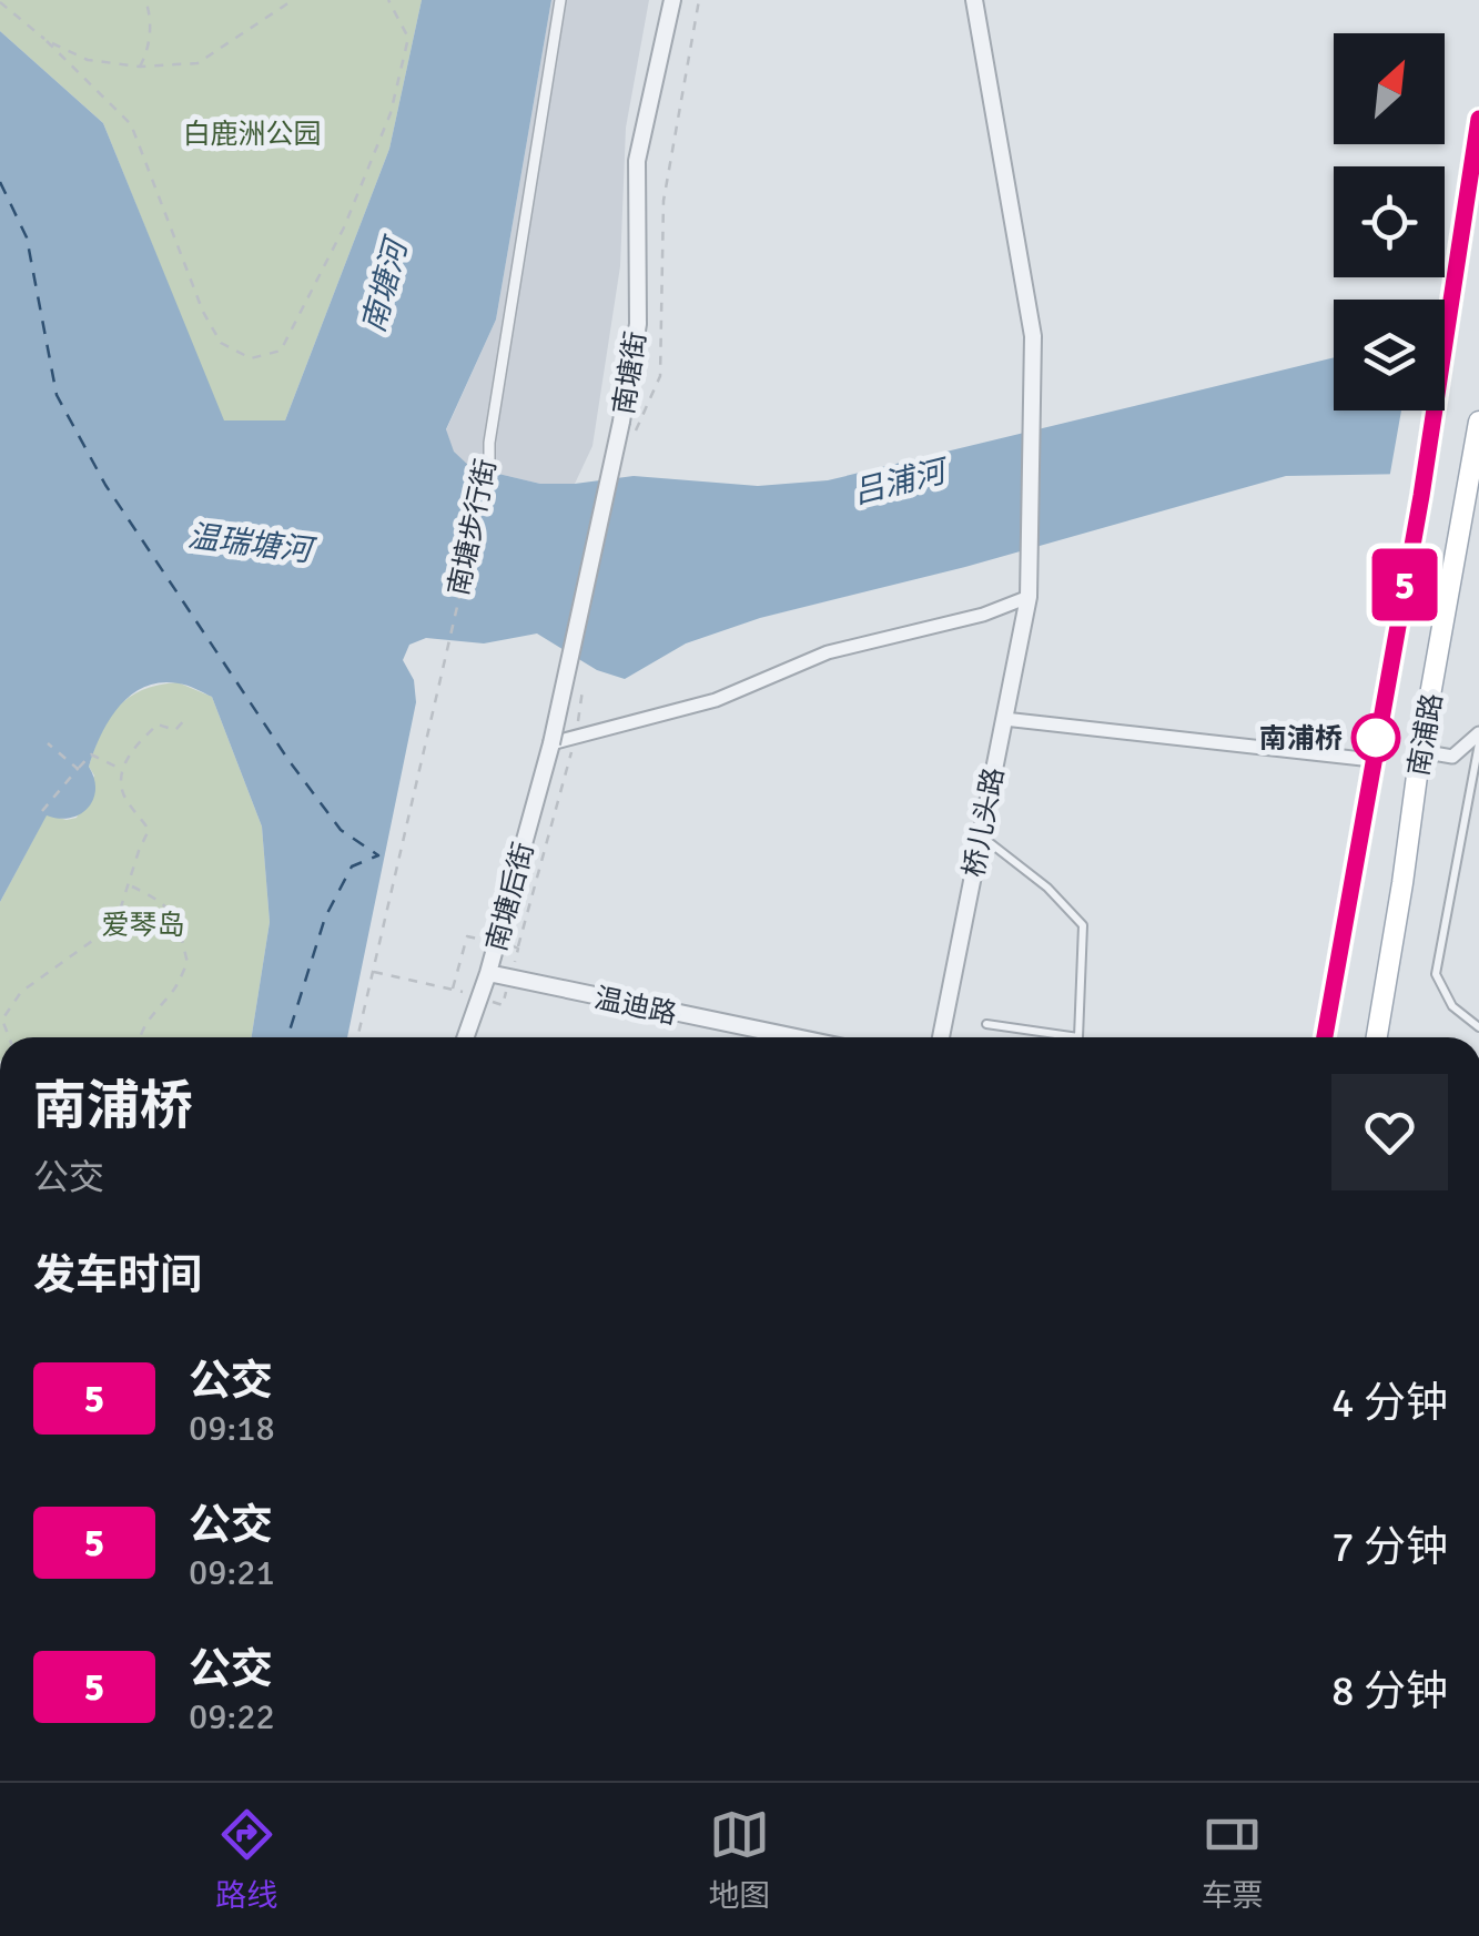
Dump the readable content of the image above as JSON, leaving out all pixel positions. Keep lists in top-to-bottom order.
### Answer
{
  "streets": {
    "main road": ["南浦路"],
    "street": [
      "南塘街",
      "南塘步行街",
      "桥儿头路",
      "南塘后街",
      "温迪路"
    ]
  },
  "crossings": [
    ["南塘街", "南塘后街"],
    ["南塘后街", "温迪路"]
  ],
  "water": ["南塘河", "吕浦河", "温瑞塘河"],
  "parks": ["白鹿洲公园", "爱琴岛"],
  "places": ["南浦桥"],
  "lines": ["bus line 5"],
  "north": "top right",
  "page": {
    "on_map": "5",
    "heading": [
      ["南浦桥", "公交"],
      "发车时间"
    ],
    "list": [
      {
        "mark": "5",
        "name": "公交",
        "note": "09:18",
        "value": "4 分钟"
      },
      {
        "mark": "5",
        "name": "公交",
        "note": "09:21",
        "value": "7 分钟"
      },
      {
        "mark": "5",
        "name": "公交",
        "note": "09:22",
        "value": "8 分钟"
      }
    ],
    "tabs": ["路线", "地图", "车票"]
  }
}
